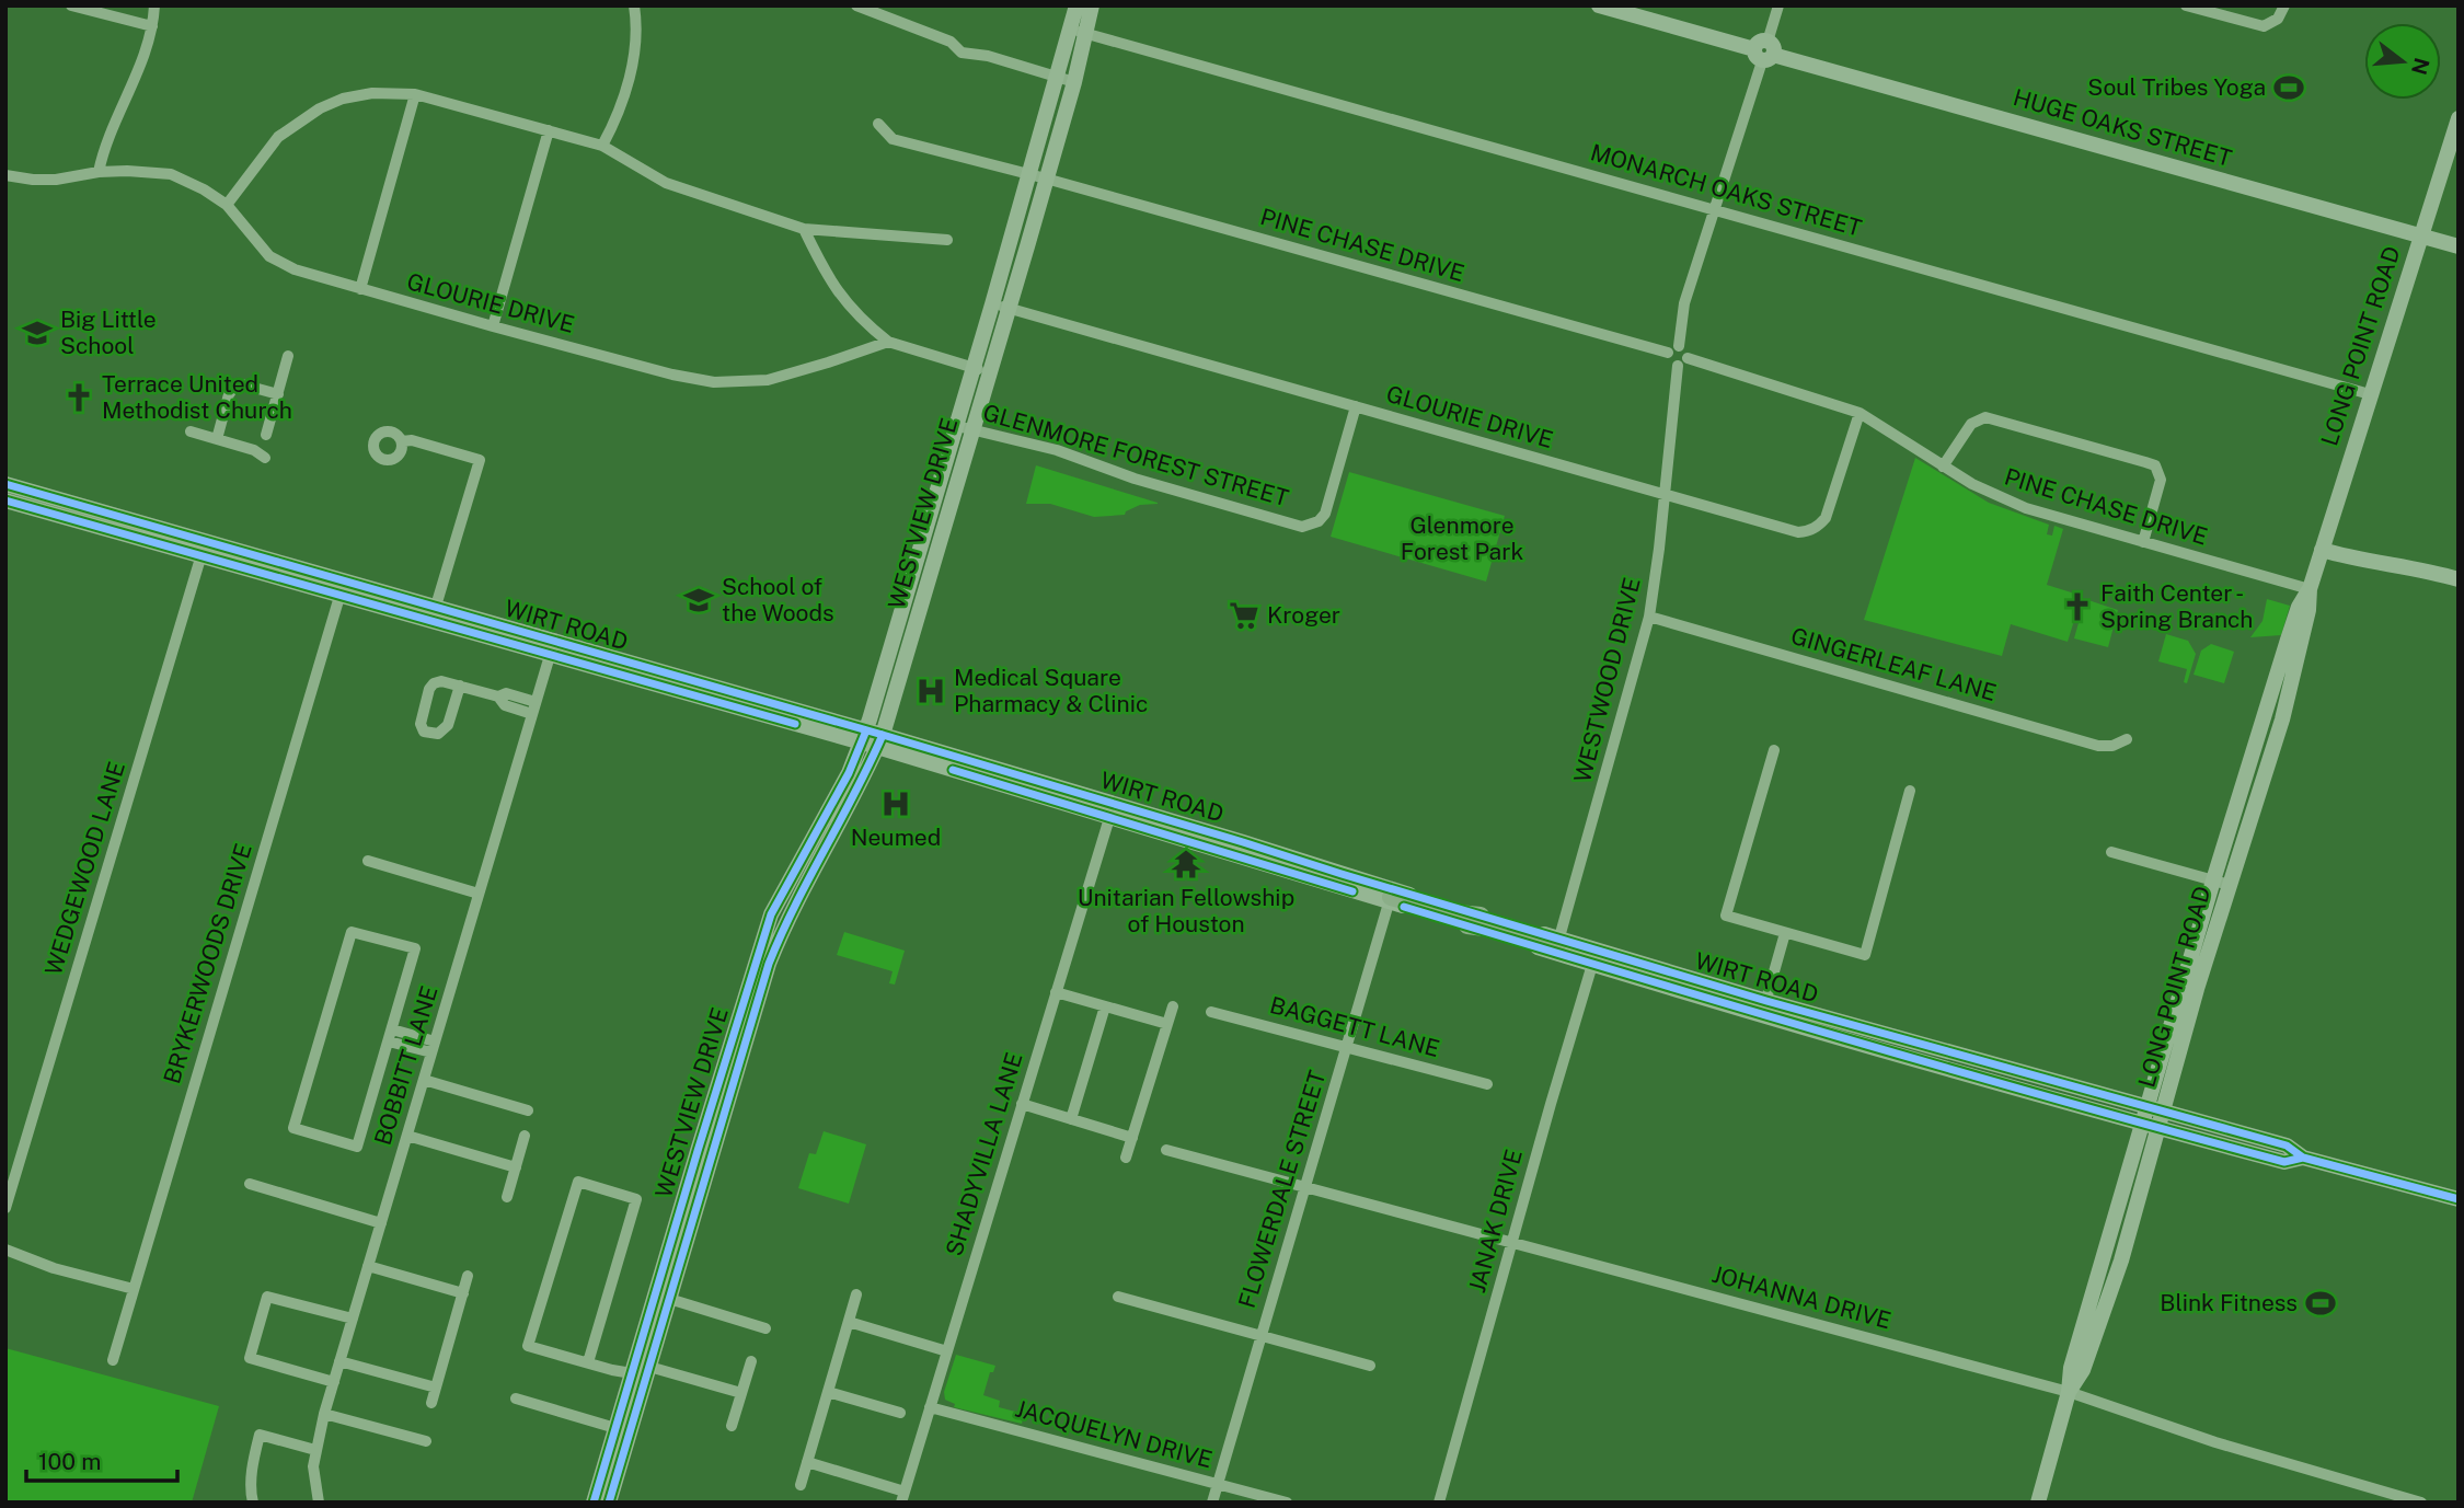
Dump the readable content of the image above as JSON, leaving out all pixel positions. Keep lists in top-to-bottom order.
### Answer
{
  "streets": {
    "main road": [
      "HUGE OAKS STREET",
      "LONG POINT ROAD",
      "WESTVIEW DRIVE",
      "WIRT ROAD"
    ],
    "street": [
      "MONARCH OAKS STREET",
      "PINE CHASE DRIVE",
      "GLOURIE DRIVE",
      "GLENMORE FOREST STREET",
      "GINGERLEAF LANE",
      "WESTWOOD DRIVE",
      "WEDGEWOOD LANE",
      "BRYKERWOODS DRIVE",
      "BAGGETT LANE",
      "BOBBITT LANE",
      "SHADYVILLA LANE",
      "FLOWERDALE STREET",
      "JANAK DRIVE",
      "JOHANNA DRIVE",
      "JACQUELYN DRIVE"
    ]
  },
  "crossings": [
    ["HUGE OAKS STREET", "LONG POINT ROAD"],
    ["MONARCH OAKS STREET", "LONG POINT ROAD"],
    ["MONARCH OAKS STREET", "WESTVIEW DRIVE"],
    ["PINE CHASE DRIVE", "GLOURIE DRIVE"],
    ["PINE CHASE DRIVE", "LONG POINT ROAD"],
    ["PINE CHASE DRIVE", "WESTVIEW DRIVE"],
    ["PINE CHASE DRIVE", "WESTWOOD DRIVE"],
    ["GLOURIE DRIVE", "GLENMORE FOREST STREET"],
    ["GLOURIE DRIVE", "WESTVIEW DRIVE"],
    ["GLOURIE DRIVE", "WESTWOOD DRIVE"],
    ["LONG POINT ROAD", "WIRT ROAD"],
    ["LONG POINT ROAD", "JOHANNA DRIVE"],
    ["GLENMORE FOREST STREET", "WESTVIEW DRIVE"],
    ["WESTVIEW DRIVE", "WIRT ROAD"],
    ["WIRT ROAD", "WESTWOOD DRIVE"],
    ["WIRT ROAD", "WEDGEWOOD LANE"],
    ["WIRT ROAD", "BRYKERWOODS DRIVE"],
    ["WIRT ROAD", "BOBBITT LANE"],
    ["WIRT ROAD", "SHADYVILLA LANE"],
    ["WIRT ROAD", "FLOWERDALE STREET"],
    ["WIRT ROAD", "JANAK DRIVE"],
    ["GINGERLEAF LANE", "WESTWOOD DRIVE"],
    ["BAGGETT LANE", "FLOWERDALE STREET"],
    ["SHADYVILLA LANE", "JACQUELYN DRIVE"],
    ["FLOWERDALE STREET", "JOHANNA DRIVE"],
    ["FLOWERDALE STREET", "JACQUELYN DRIVE"],
    ["JANAK DRIVE", "JOHANNA DRIVE"]
  ],
  "parks": ["Glenmore Forest Park"],
  "places": {
    "sports": ["Soul Tribes Yoga", "Blink Fitness"],
    "school or university": ["Big Little School", "School of the Woods"],
    "church": ["Terrace United Methodist Church", "Faith Center - Spring Branch"],
    "supermarket": ["Kroger"],
    "hospital": ["Medical Square Pharmacy & Clinic", "Neumed"],
    "temple": ["Unitarian Fellowship of Houston"]
  },
  "scale_bar": "100 m",
  "north": "right"
}
